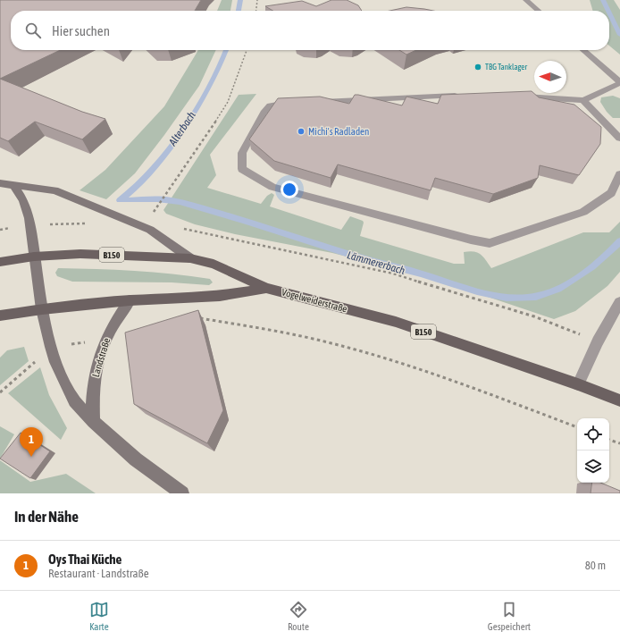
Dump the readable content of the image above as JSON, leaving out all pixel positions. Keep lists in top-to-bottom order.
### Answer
{
  "streets": {
    "main road": ["B150", "Vogelweiderstraße"],
    "street": ["Landstraße"]
  },
  "crossings": [
    ["B150", "Vogelweiderstraße"],
    ["B150", "Landstraße"]
  ],
  "water": ["Alterbach", "Lämmererbach"],
  "places": ["TBG Tanklager", "Michi's Radladen"],
  "north": "left",
  "page": {
    "search": "Hier suchen",
    "pins": "1",
    "heading": "In der Nähe",
    "list": [
      {
        "mark": "1",
        "name": "Oys Thai Küche",
        "note": "Restaurant · Landstraße",
        "value": "80 m"
      }
    ],
    "nav": ["Karte", "Route", "Gespeichert"]
  }
}
